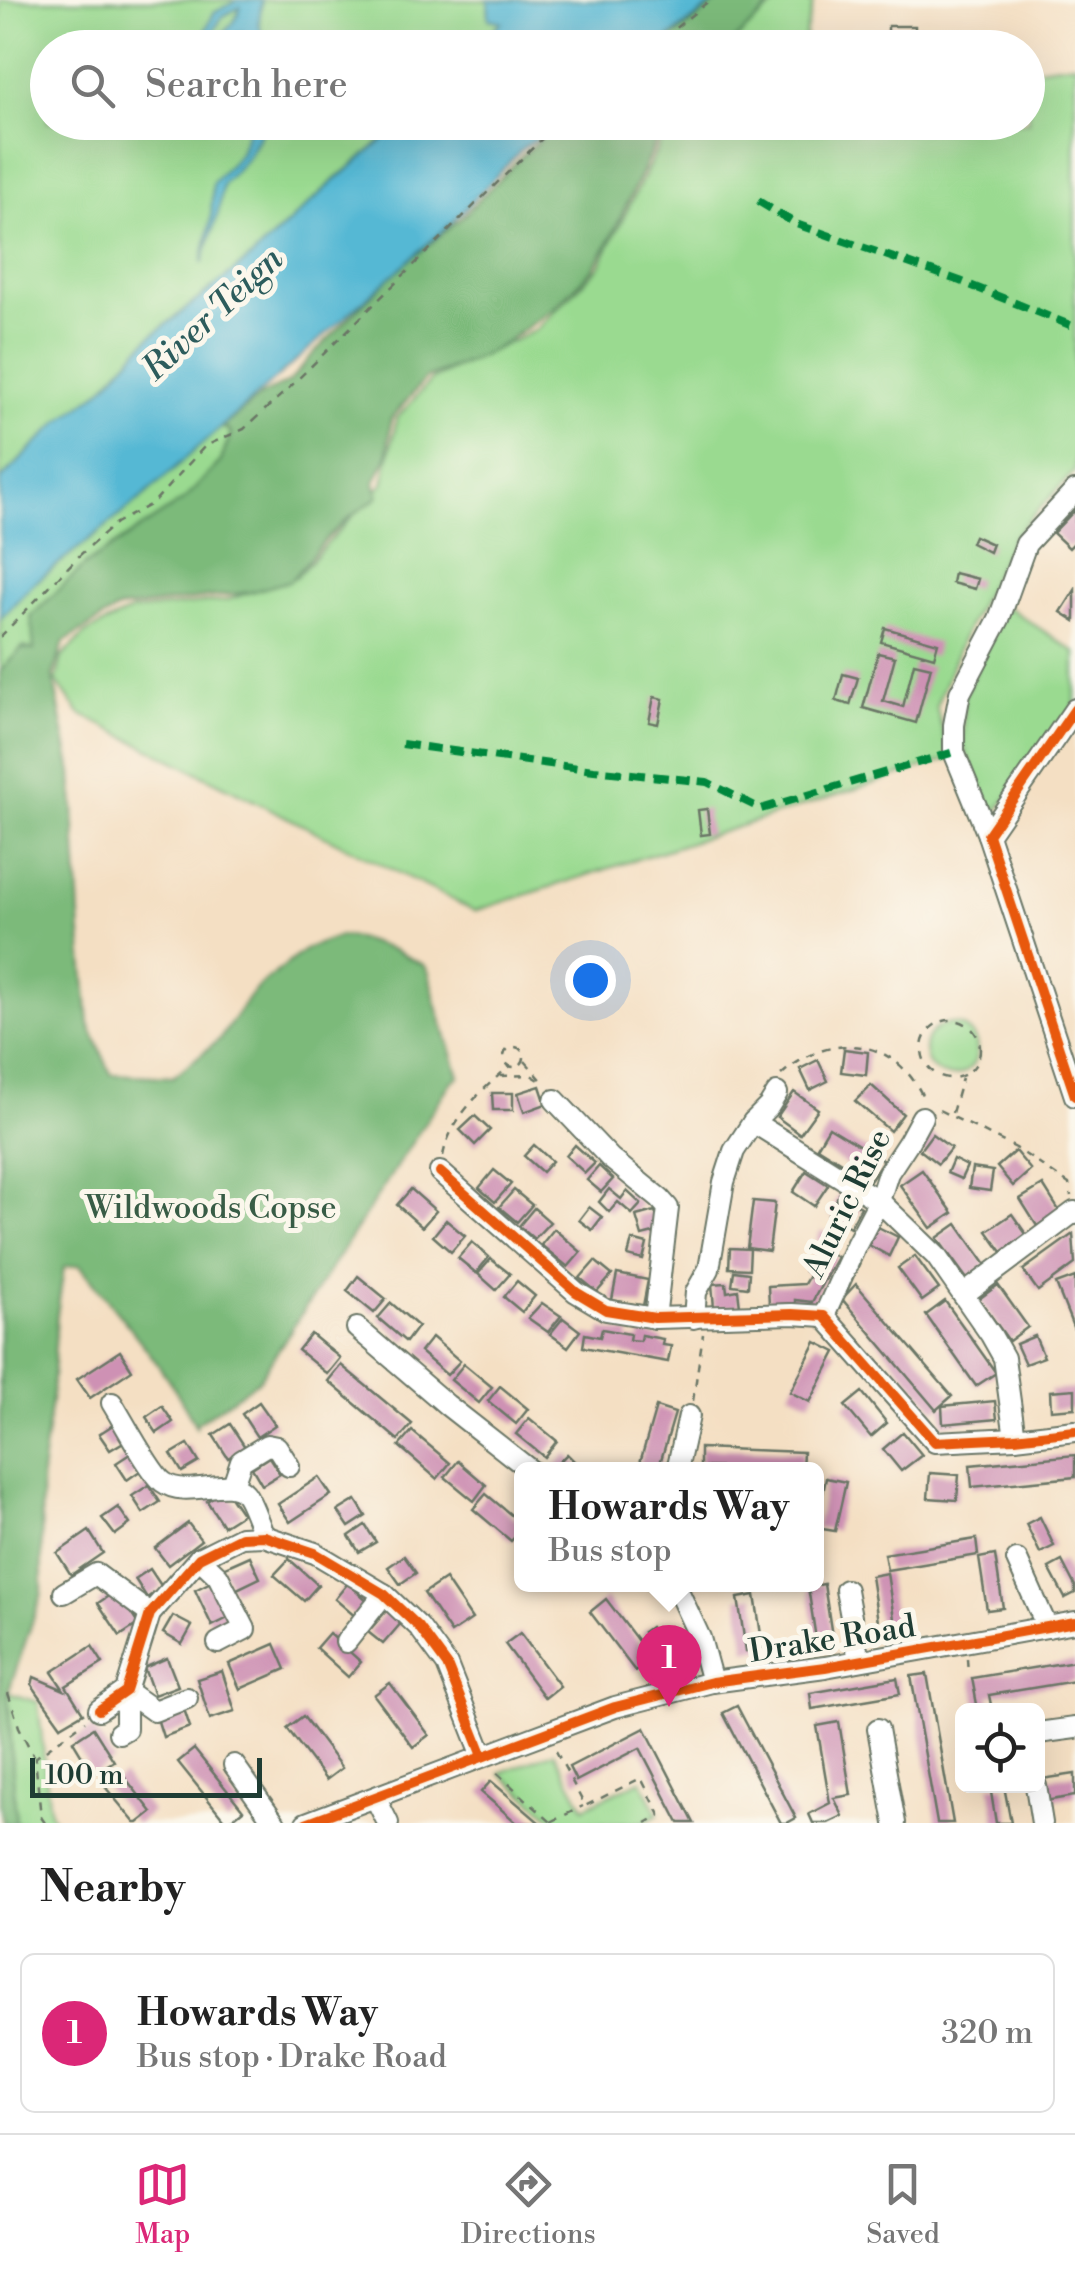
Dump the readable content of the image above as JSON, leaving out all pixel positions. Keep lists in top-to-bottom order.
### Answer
{
  "streets": {
    "street": ["Aluric Rise", "Drake Road"]
  },
  "water": ["River Teign"],
  "parks": ["Wildwoods Copse"],
  "scale_bar": "100 m",
  "page": {
    "search": "Search here",
    "popup": ["Howards Way", "Bus stop"],
    "pins": "1",
    "scale": "100 m",
    "heading": "Nearby",
    "list": [
      {
        "mark": "1",
        "name": "Howards Way",
        "note": "Bus stop · Drake Road",
        "value": "320 m"
      }
    ],
    "nav": ["Map", "Directions", "Saved"]
  }
}
